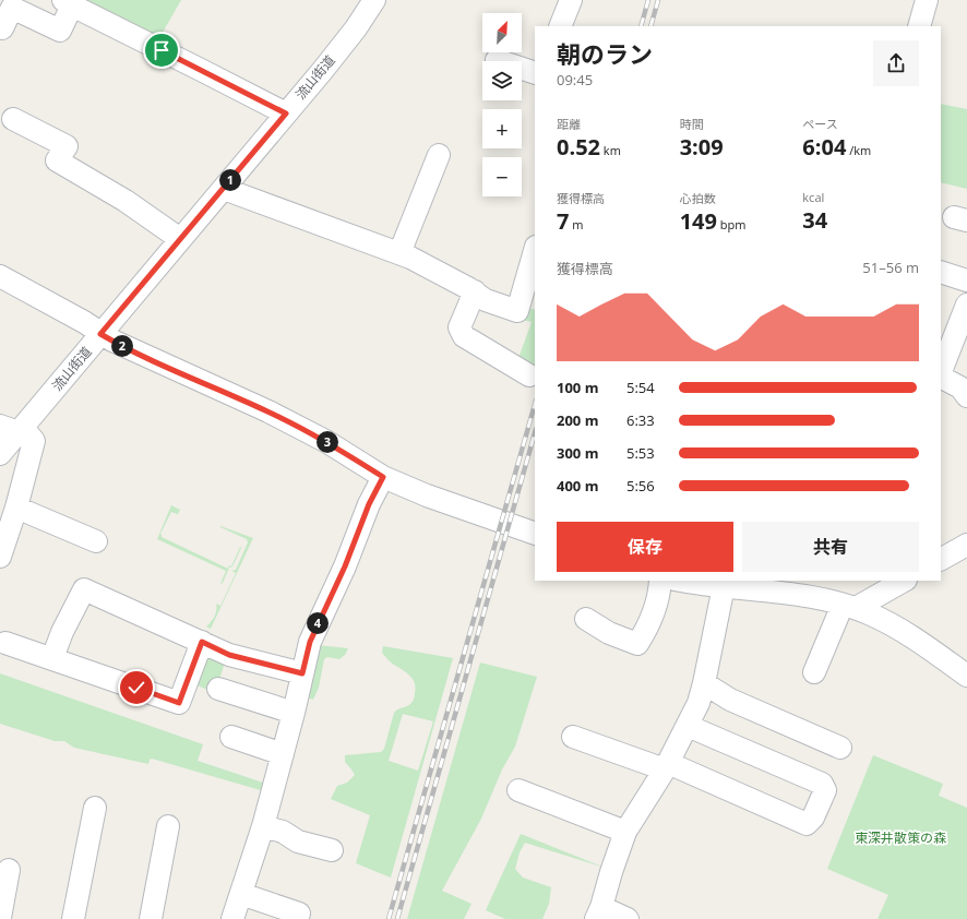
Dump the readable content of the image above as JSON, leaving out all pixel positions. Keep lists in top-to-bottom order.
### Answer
{
  "streets": {
    "street": ["流山街道"]
  },
  "parks": ["東深井散策の森"],
  "north": "top right",
  "page": {
    "map_buttons": ["+", "−"],
    "heading": ["朝のラン", "09:45"],
    "stats": [
      ["距離", "0.52 km"],
      ["時間", "3:09"],
      ["ペース", "6:04 /km"],
      ["獲得標高", "7 m"],
      ["心拍数", "149 bpm"],
      ["kcal", "34"]
    ],
    "pins": [
      "1",
      "2",
      "3",
      "4"
    ],
    "chart": ["獲得標高", "51–56 m"],
    "list": [
      {
        "name": "100 m",
        "note": "5:54"
      },
      {
        "name": "200 m",
        "note": "6:33"
      },
      {
        "name": "300 m",
        "note": "5:53"
      },
      {
        "name": "400 m",
        "note": "5:56"
      }
    ],
    "buttons": ["保存", "共有"]
  }
}
